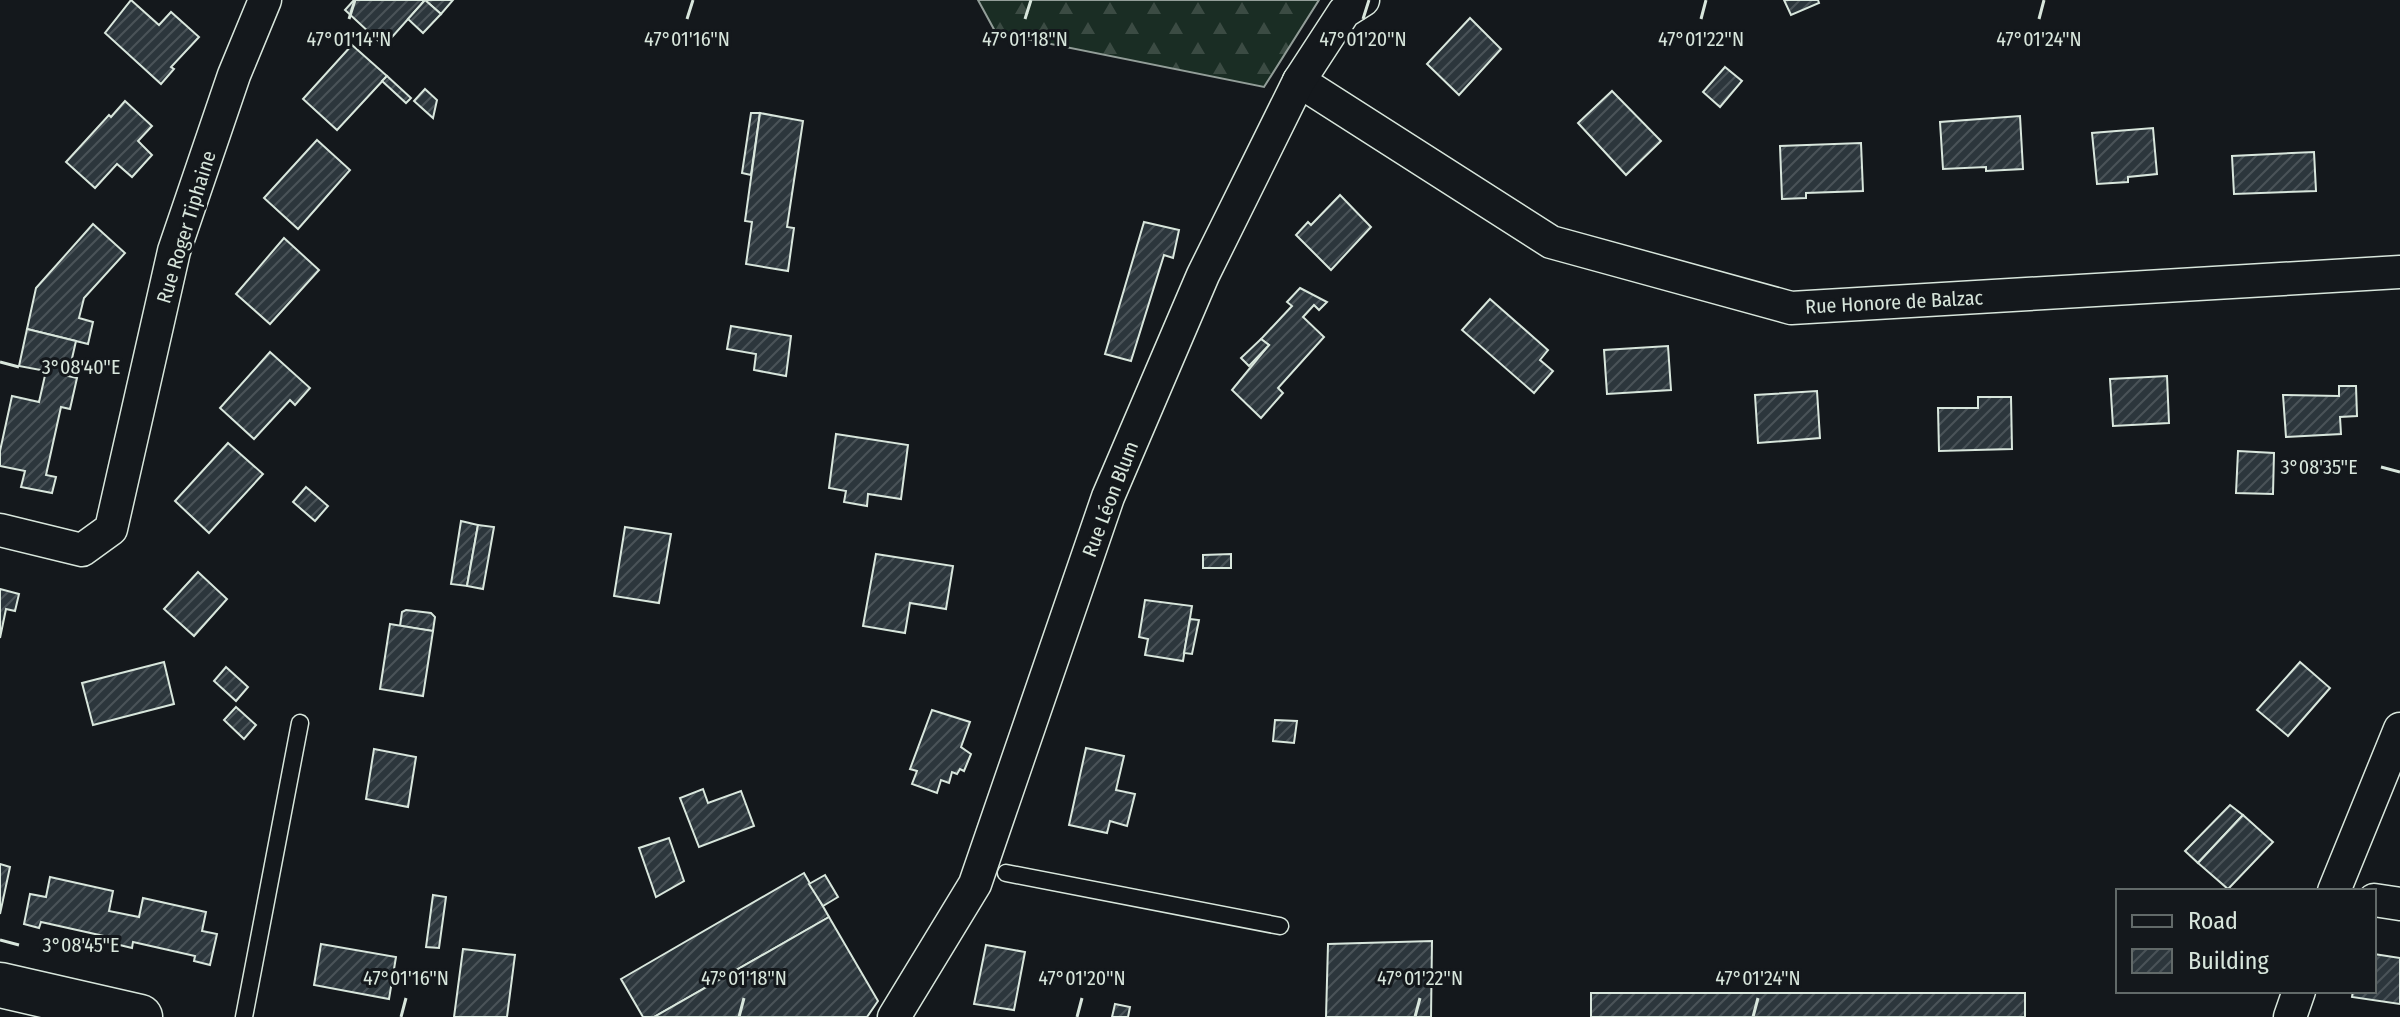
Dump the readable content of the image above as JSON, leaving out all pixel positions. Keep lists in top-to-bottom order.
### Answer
{
  "streets": {
    "street": ["Rue Roger Tiphaine", "Rue Honore de Balzac", "Rue Léon Blum"]
  },
  "crossings": [
    ["Rue Honore de Balzac", "Rue Léon Blum"]
  ],
  "legend": ["Road", "Building"],
  "coordinates": [
    "47°01'14\"N",
    "47°01'16\"N",
    "47°01'18\"N",
    "47°01'20\"N",
    "47°01'22\"N",
    "47°01'24\"N",
    "3°08'40\"E",
    "3°08'35\"E",
    "3°08'45\"E"
  ]
}
